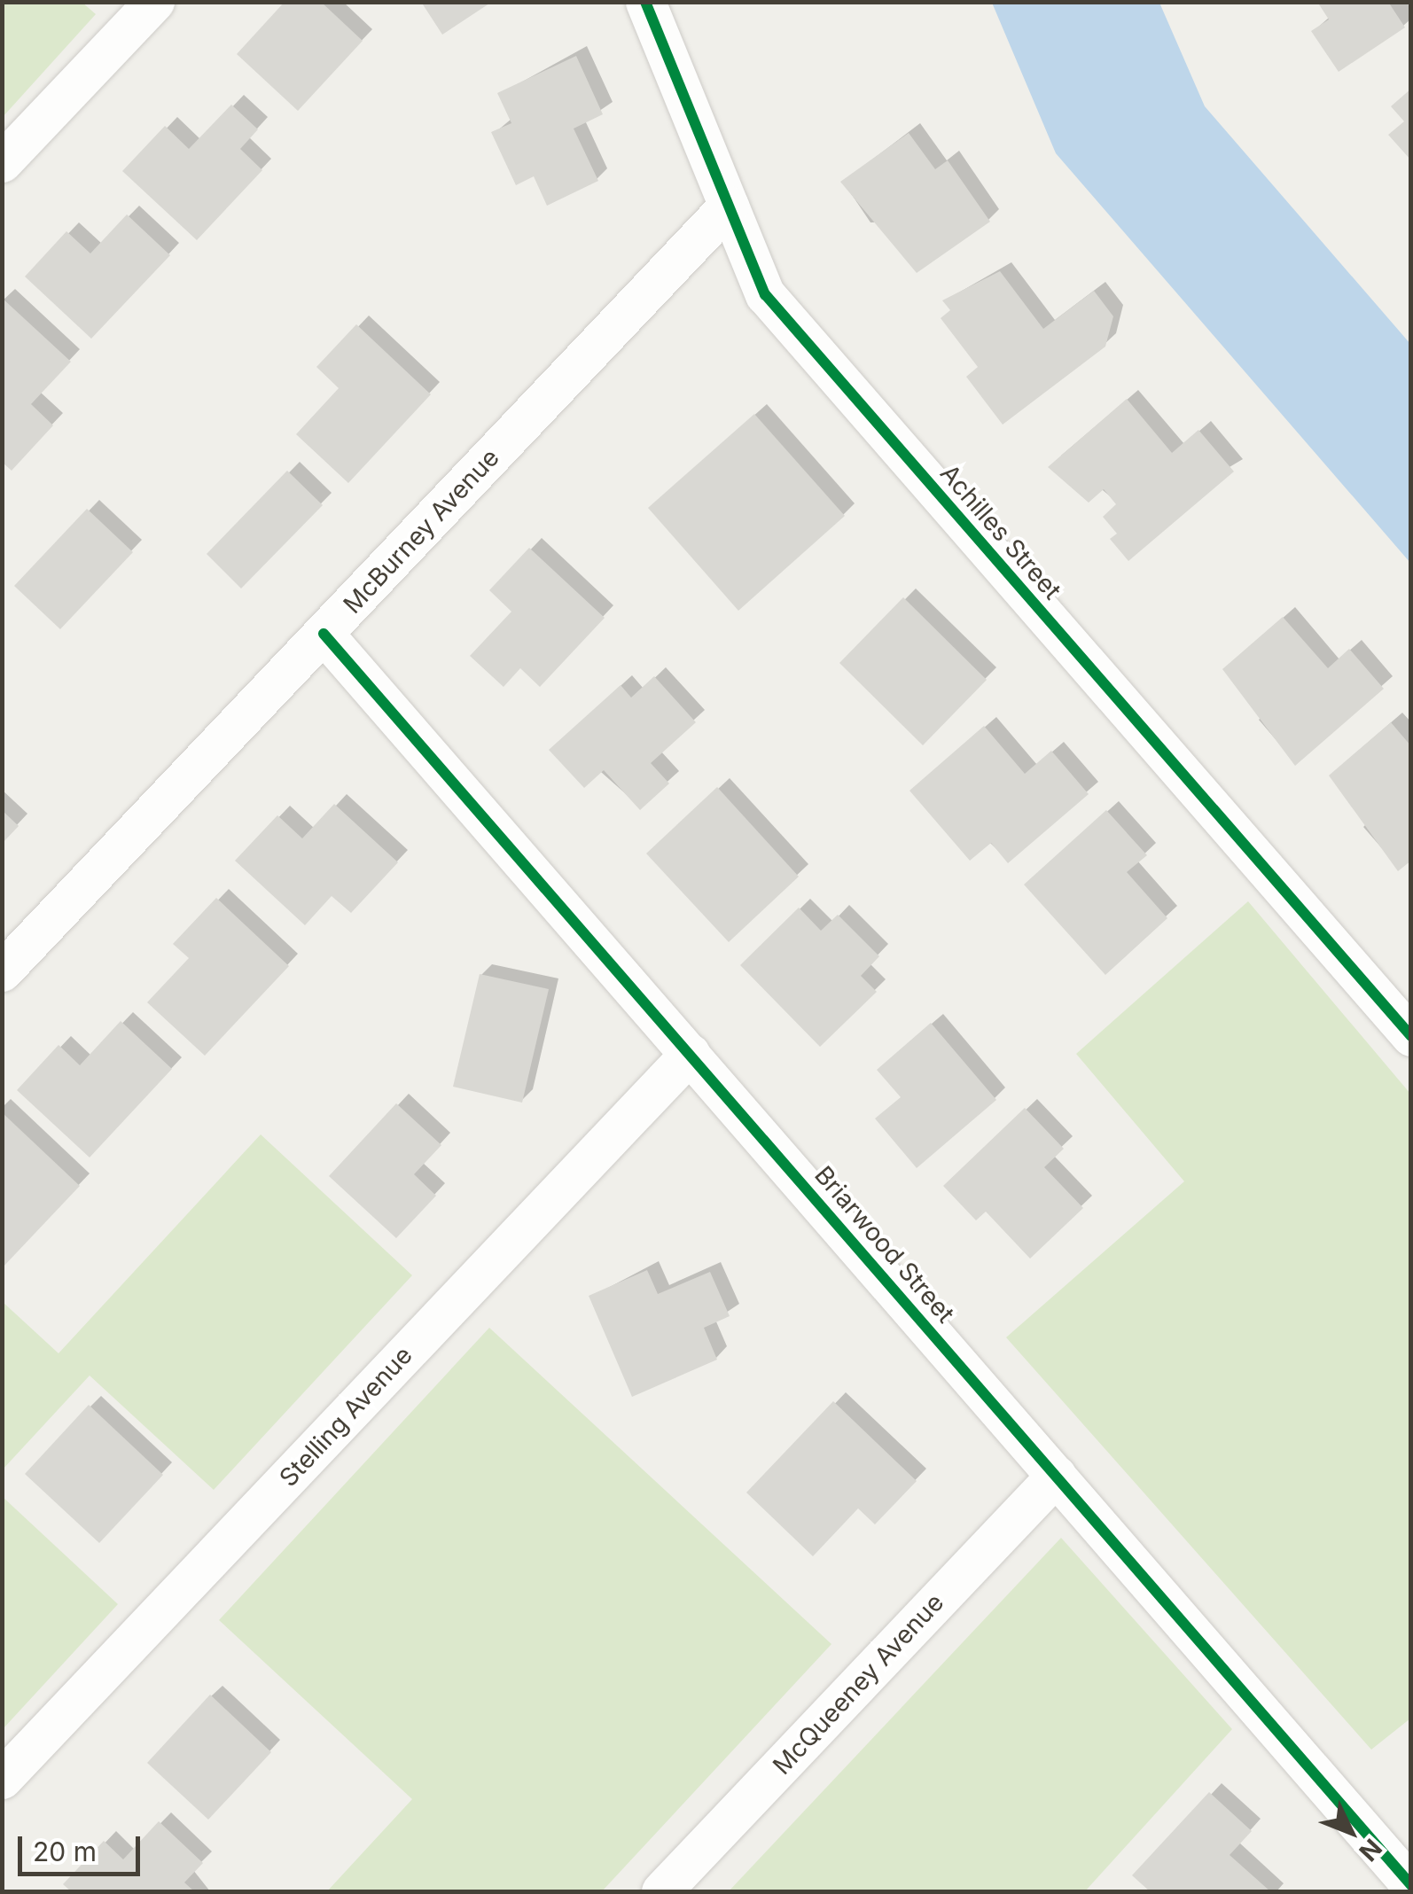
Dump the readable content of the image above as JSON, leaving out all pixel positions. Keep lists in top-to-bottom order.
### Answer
{
  "streets": {
    "street": [
      "McBurney Avenue",
      "Achilles Street",
      "Briarwood Street",
      "Stelling Avenue",
      "McQueeney Avenue"
    ]
  },
  "crossings": [
    ["McBurney Avenue", "Achilles Street"],
    ["McBurney Avenue", "Briarwood Street"],
    ["Briarwood Street", "Stelling Avenue"],
    ["Briarwood Street", "McQueeney Avenue"]
  ],
  "scale_bar": "20 m",
  "north": "bottom right"
}
